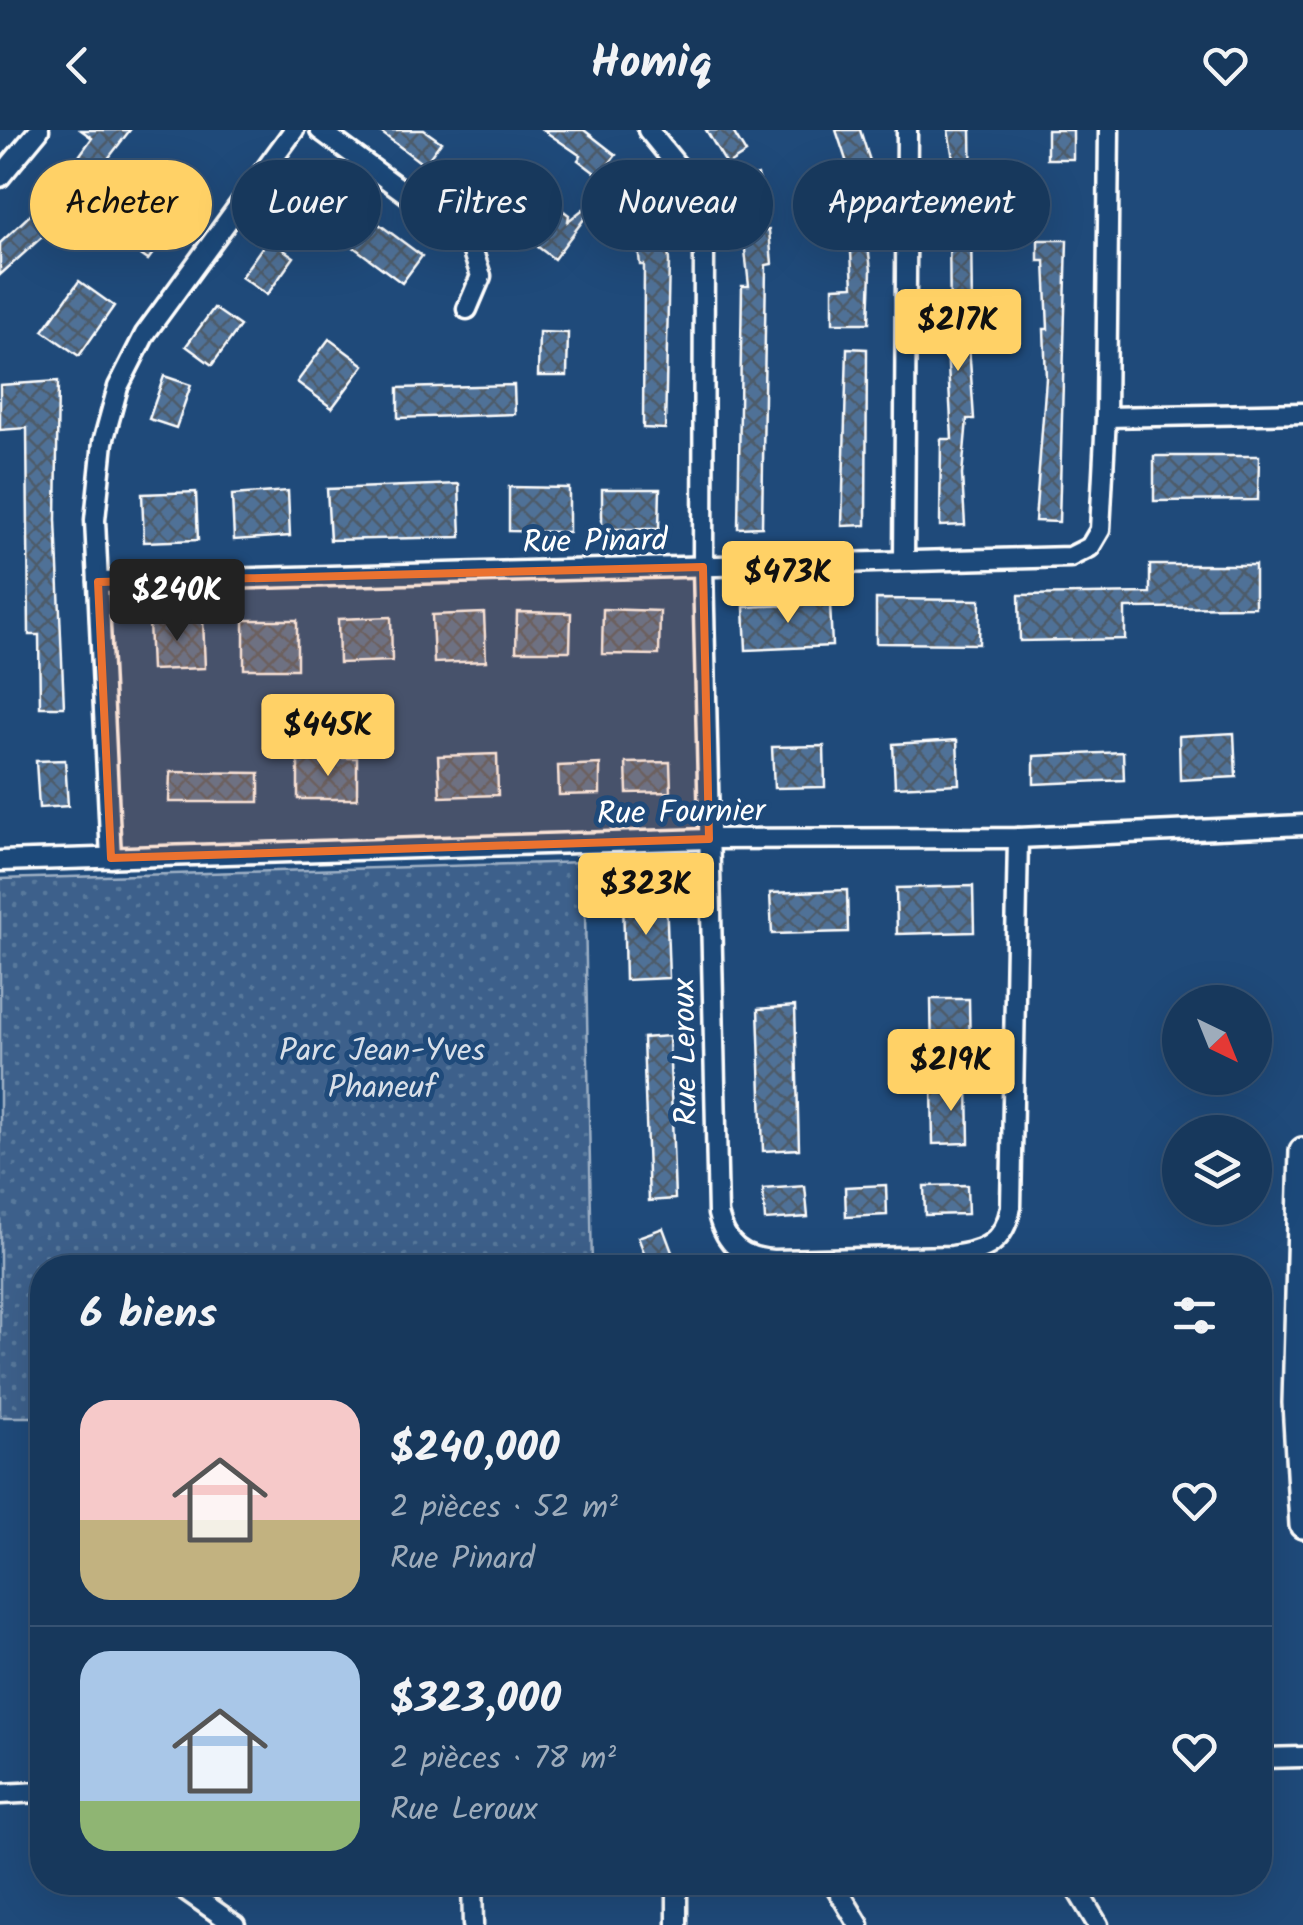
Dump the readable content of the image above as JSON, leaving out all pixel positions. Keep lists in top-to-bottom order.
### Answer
{
  "streets": {
    "street": ["Rue Pinard", "Rue Fournier", "Rue Leroux"]
  },
  "crossings": [
    ["Rue Pinard", "Rue Leroux"],
    ["Rue Fournier", "Rue Leroux"]
  ],
  "parks": ["Parc Jean-Yves Phaneuf"],
  "north": "bottom right",
  "page": {
    "header": "Homiq",
    "chip": [
      "Acheter",
      "Louer",
      "Filtres",
      "Nouveau",
      "Appartement"
    ],
    "price": [
      "$217K",
      "$473K",
      "$240K",
      "$445K",
      "$323K",
      "$219K"
    ],
    "heading": "6 biens",
    "list": [
      {
        "name": "$240,000",
        "note": "2 pièces · 52 m² · Rue Pinard"
      },
      {
        "name": "$323,000",
        "note": "2 pièces · 78 m² · Rue Leroux"
      }
    ]
  }
}
